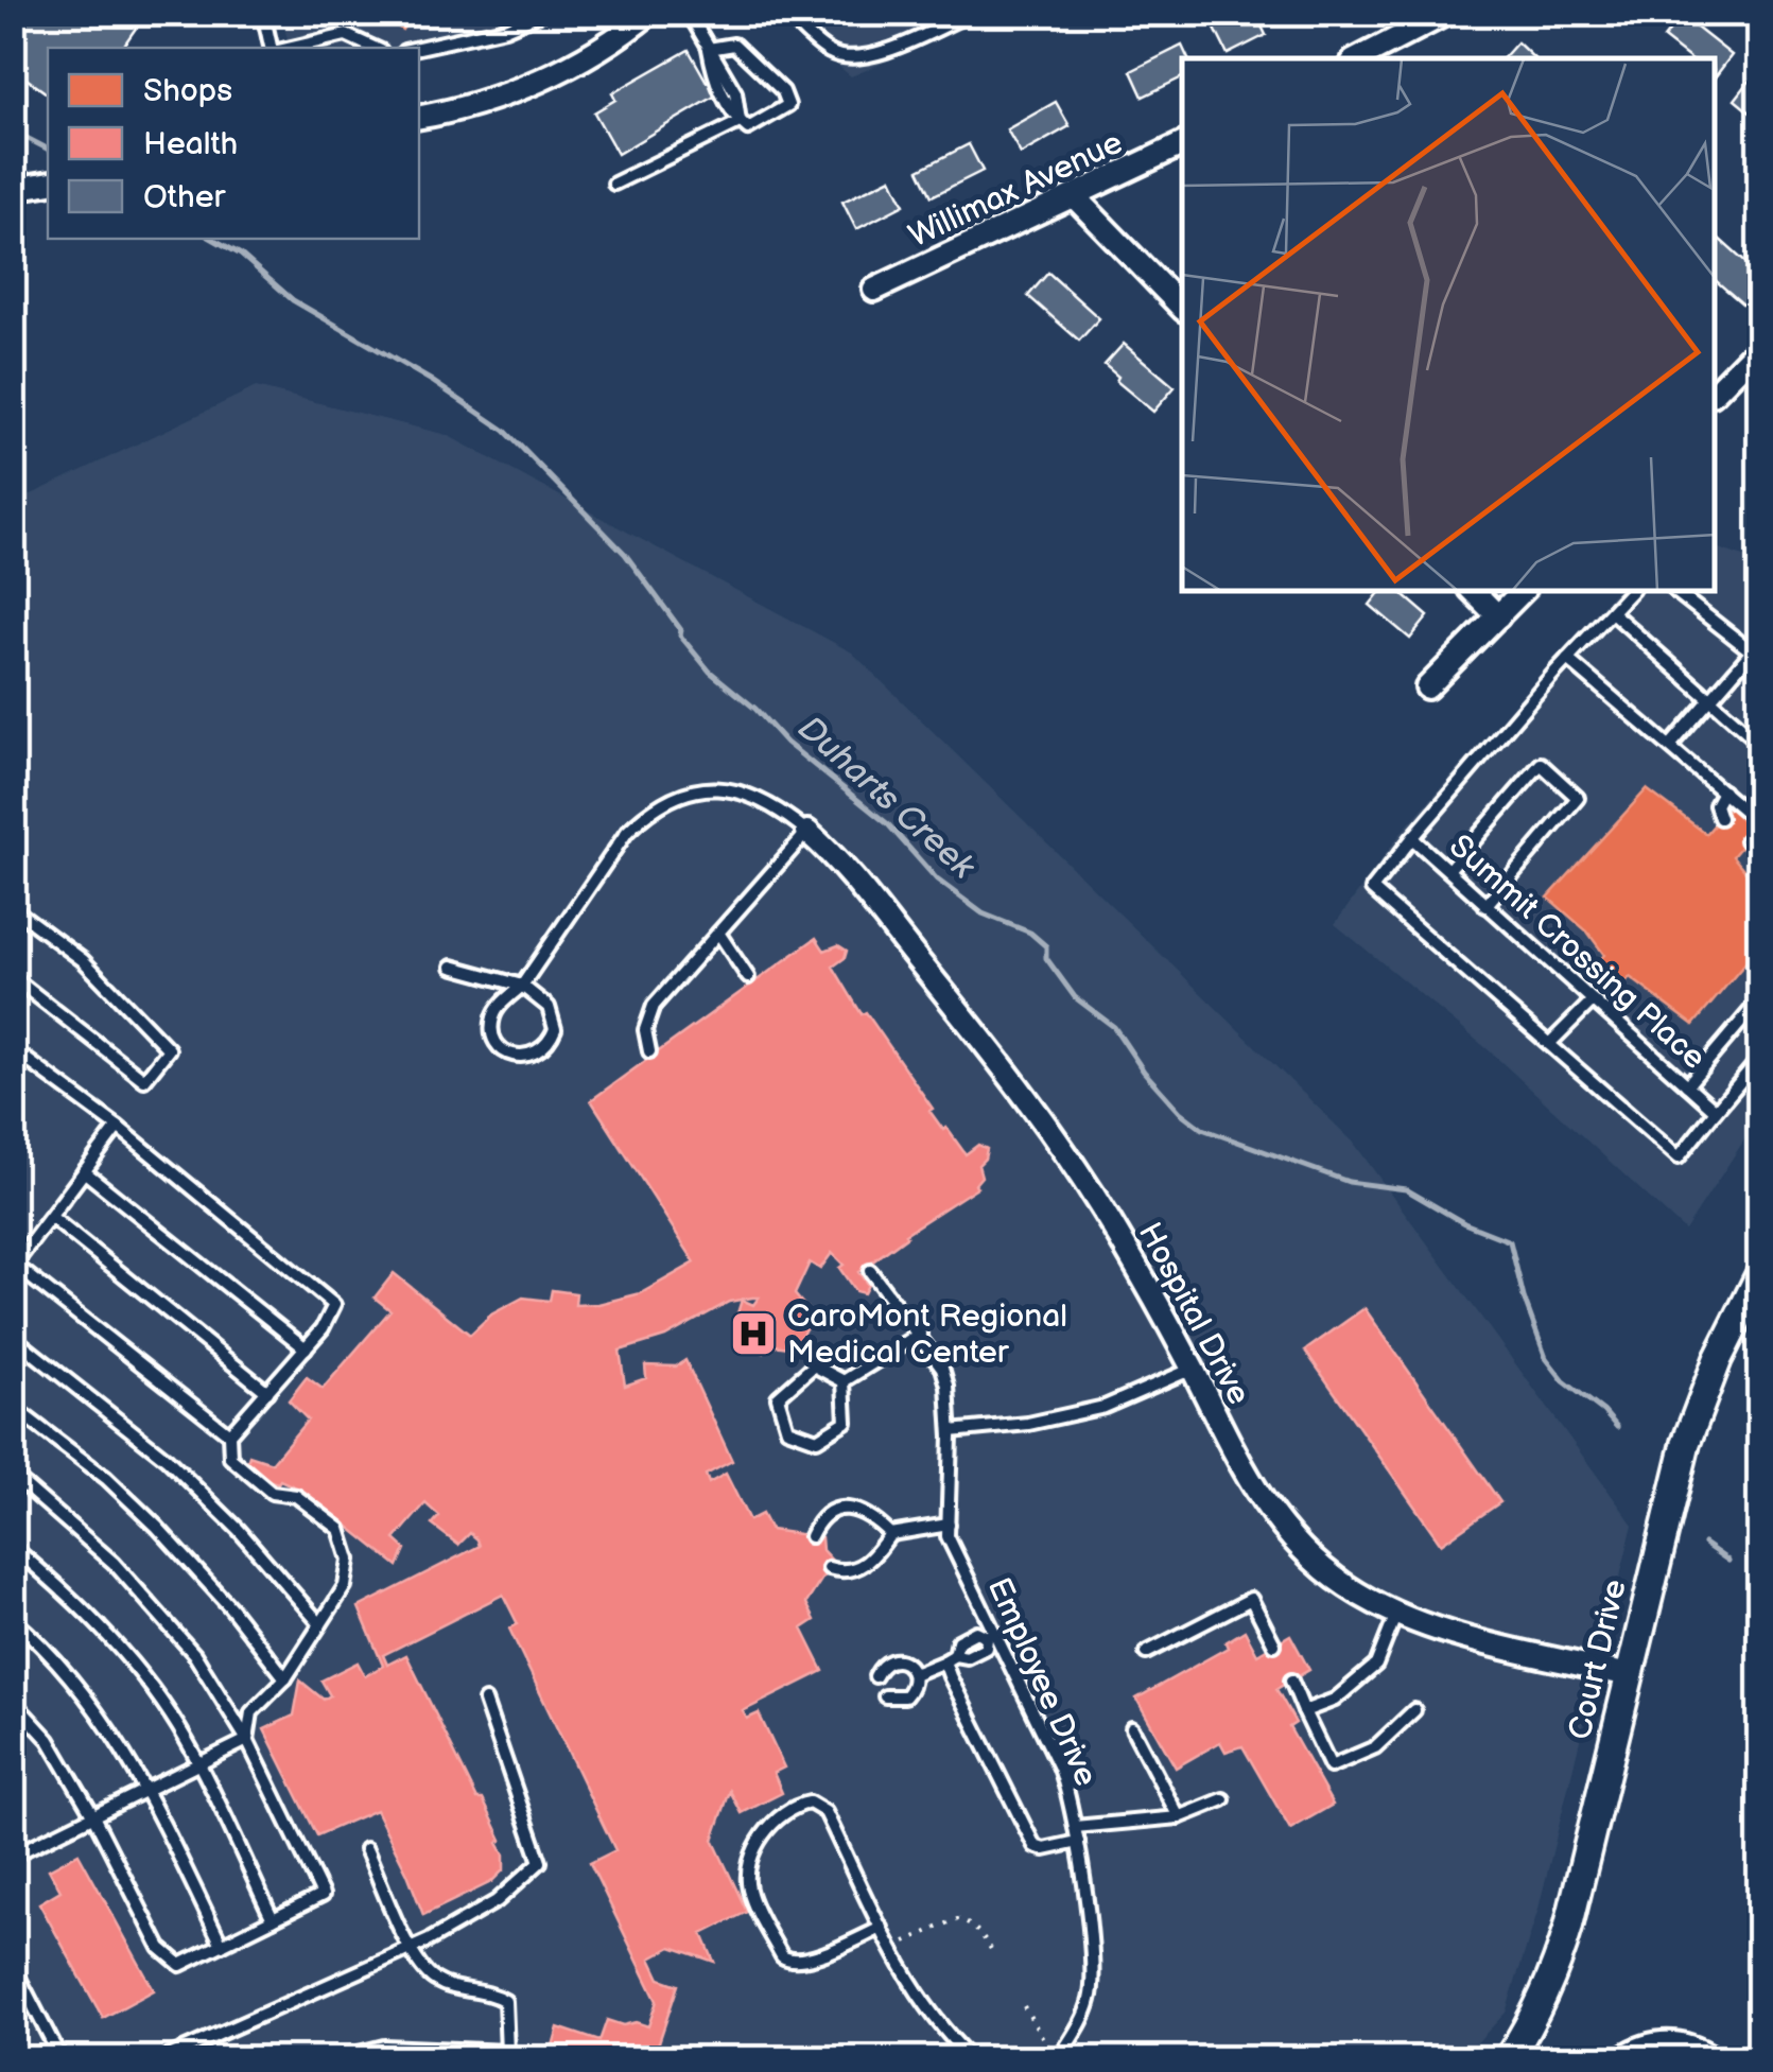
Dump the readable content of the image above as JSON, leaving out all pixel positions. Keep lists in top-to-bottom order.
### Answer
{
  "streets": {
    "street": ["Willimax Avenue", "Hospital Drive", "Court Drive"],
    "lane": ["Summit Crossing Place", "Employee Drive"]
  },
  "crossings": [
    ["Hospital Drive", "Court Drive"]
  ],
  "water": ["Duharts Creek"],
  "places": {
    "hospital": ["CaroMont Regional Medical Center"]
  },
  "legend": ["Shops", "Health", "Other"]
}
